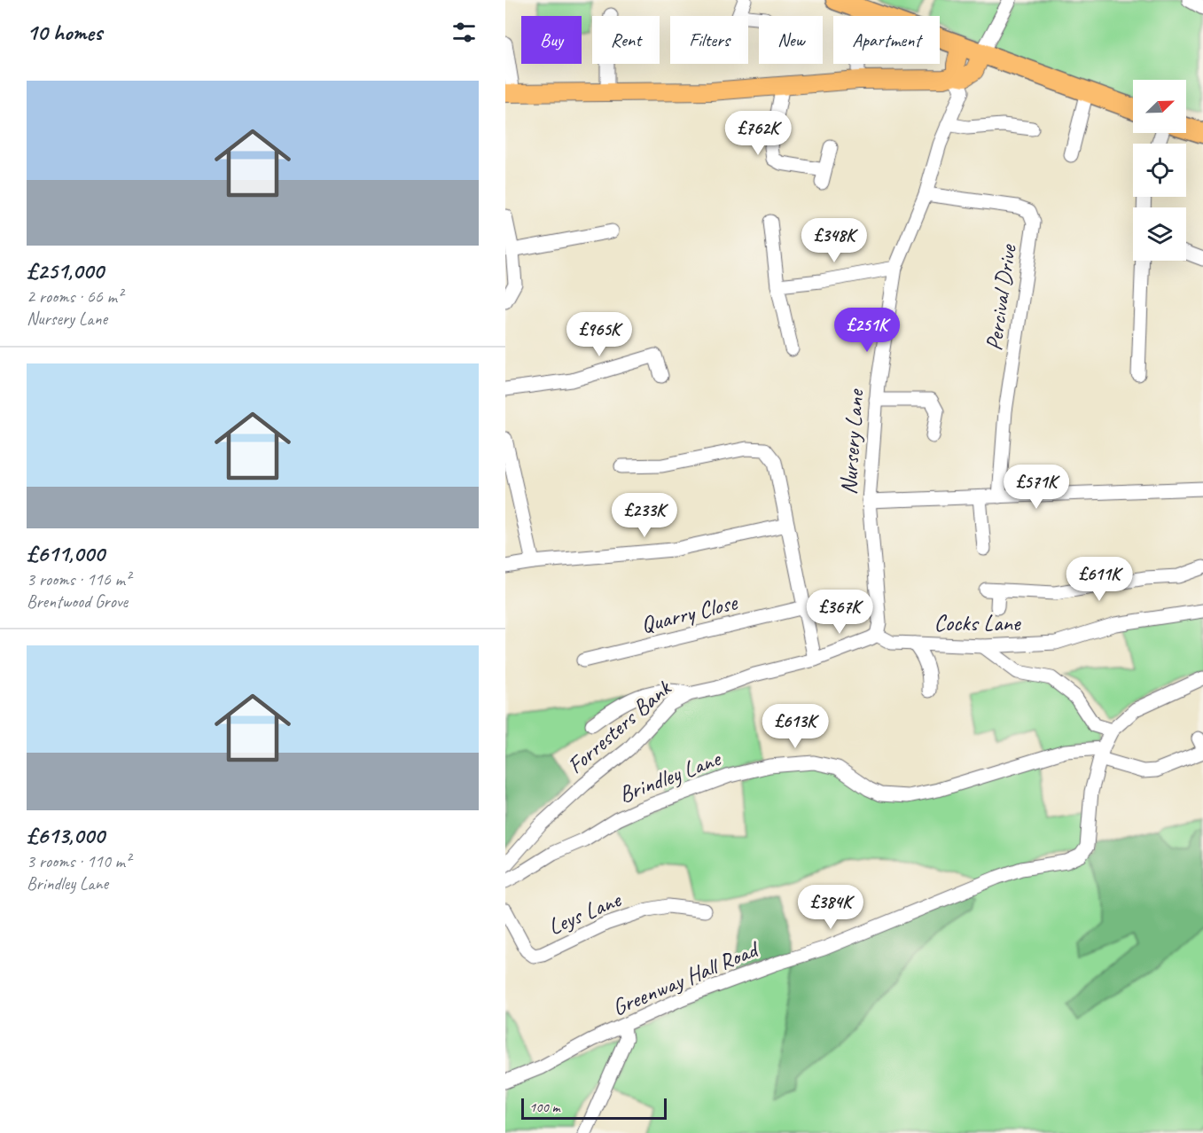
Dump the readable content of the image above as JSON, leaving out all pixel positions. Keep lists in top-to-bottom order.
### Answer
{
  "streets": {
    "street": [
      "Percival Drive",
      "Nursery Lane",
      "Quarry Close",
      "Cocks Lane",
      "Forresters Bank",
      "Brindley Lane",
      "Leys Lane",
      "Greenway Hall Road"
    ]
  },
  "crossings": [
    ["Percival Drive", "Nursery Lane"],
    ["Nursery Lane", "Cocks Lane"],
    ["Nursery Lane", "Forresters Bank"],
    ["Cocks Lane", "Forresters Bank"],
    ["Brindley Lane", "Greenway Hall Road"]
  ],
  "scale_bar": "100 m",
  "north": "top right",
  "page": {
    "heading": "10 homes",
    "chip": [
      "Buy",
      "Rent",
      "Filters",
      "New",
      "Apartment"
    ],
    "list": [
      {
        "name": "£251,000",
        "note": "2 rooms · 66 m² · Nursery Lane"
      },
      {
        "name": "£611,000",
        "note": "3 rooms · 116 m² · Brentwood Grove"
      },
      {
        "name": "£613,000",
        "note": "3 rooms · 110 m² · Brindley Lane"
      }
    ],
    "price": [
      "£762K",
      "£348K",
      "£251K",
      "£965K",
      "£571K",
      "£233K",
      "£611K",
      "£367K",
      "£613K",
      "£384K"
    ],
    "scale": "100 m"
  }
}
